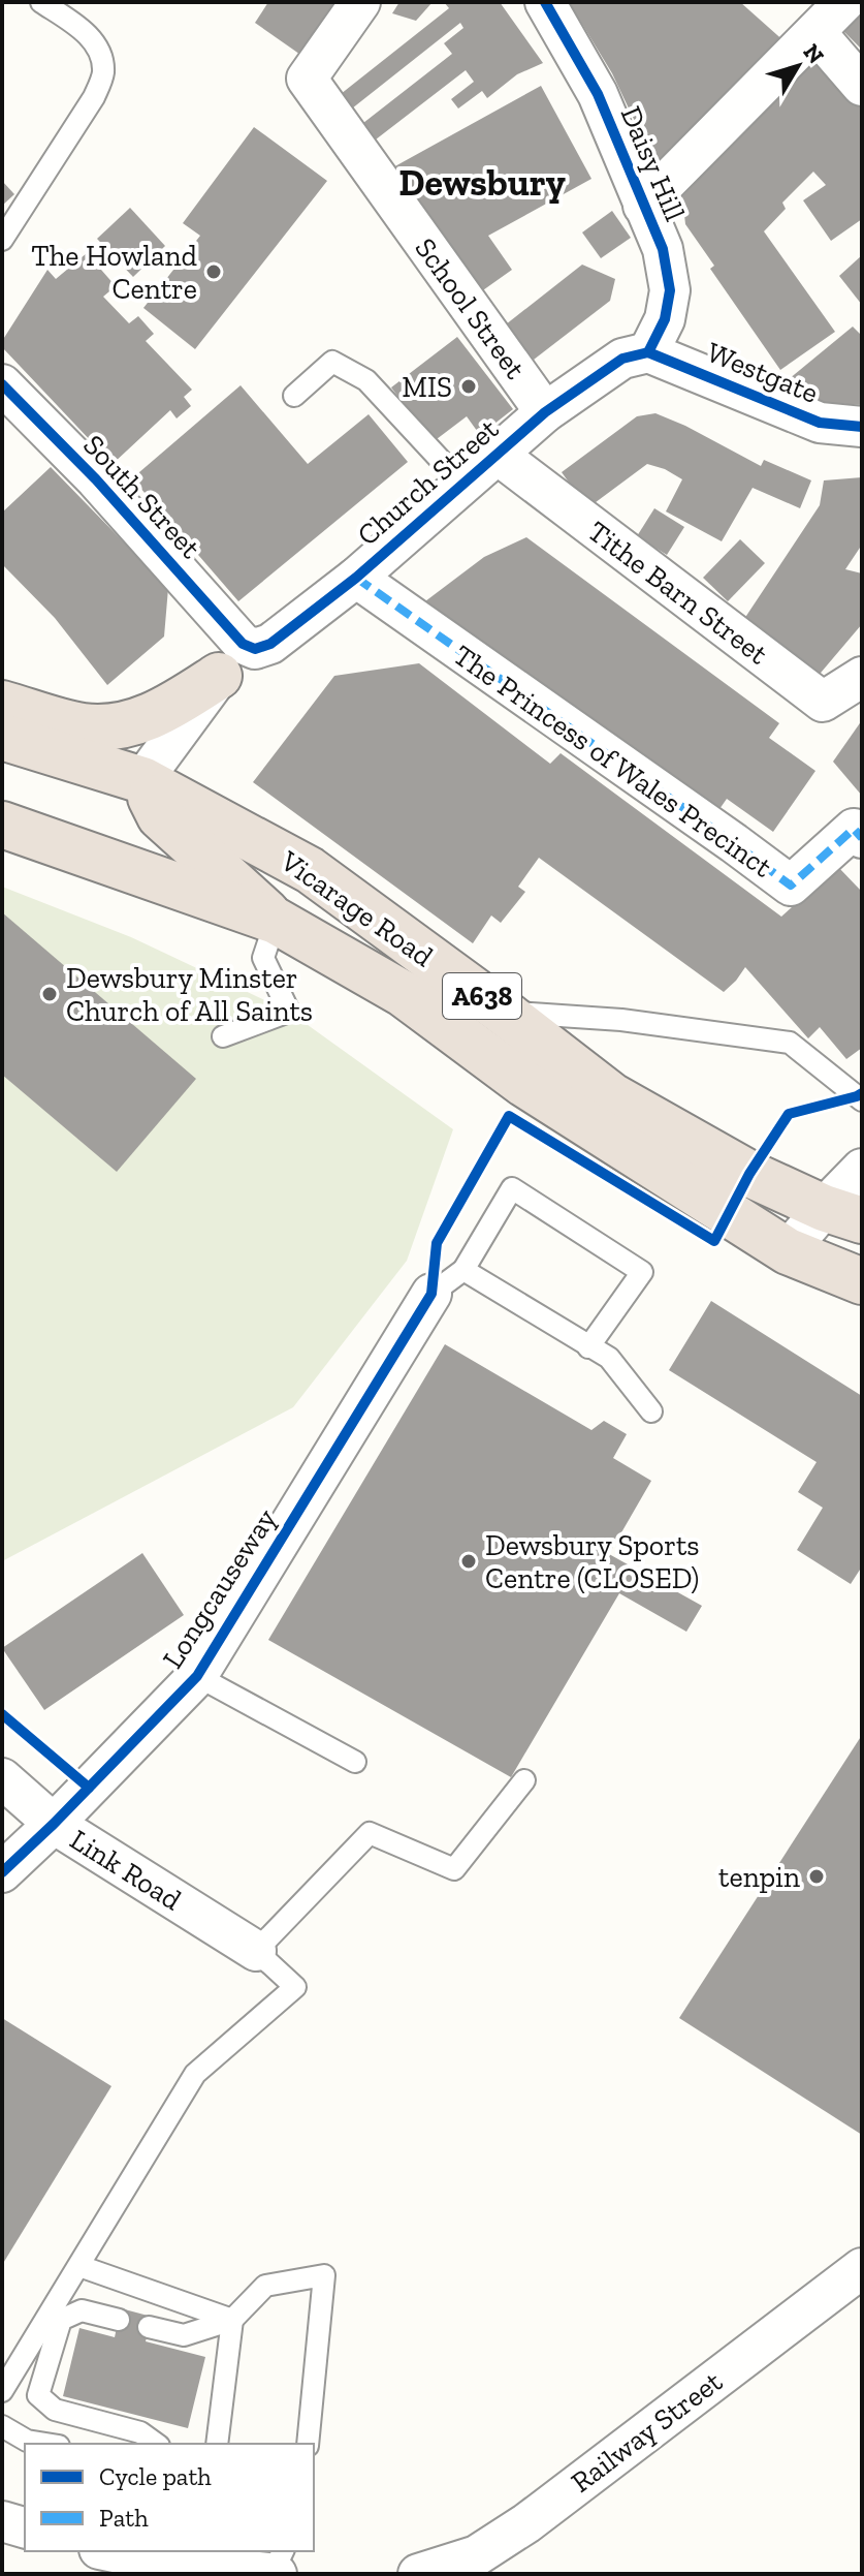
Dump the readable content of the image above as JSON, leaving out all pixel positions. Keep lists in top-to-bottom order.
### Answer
{
  "streets": {
    "highway": ["Vicarage Road", "A638"],
    "street": [
      "Daisy Hill",
      "School Street",
      "Westgate",
      "Church Street",
      "South Street",
      "Tithe Barn Street",
      "The Princess of Wales Precinct",
      "Longcauseway",
      "Link Road",
      "Railway Street"
    ]
  },
  "crossings": [
    ["Daisy Hill", "Westgate"],
    ["Daisy Hill", "Church Street"],
    ["School Street", "Church Street"],
    ["Westgate", "Church Street"],
    ["Church Street", "South Street"],
    ["Church Street", "Tithe Barn Street"],
    ["Church Street", "The Princess of Wales Precinct"],
    ["Longcauseway", "Link Road"]
  ],
  "districts": ["Dewsbury"],
  "places": [
    "The Howland Centre",
    "MIS",
    "Dewsbury Minster Church of All Saints",
    "Dewsbury Sports Centre (CLOSED)",
    "tenpin"
  ],
  "legend": ["Cycle path", "Path"],
  "north": "top right"
}
